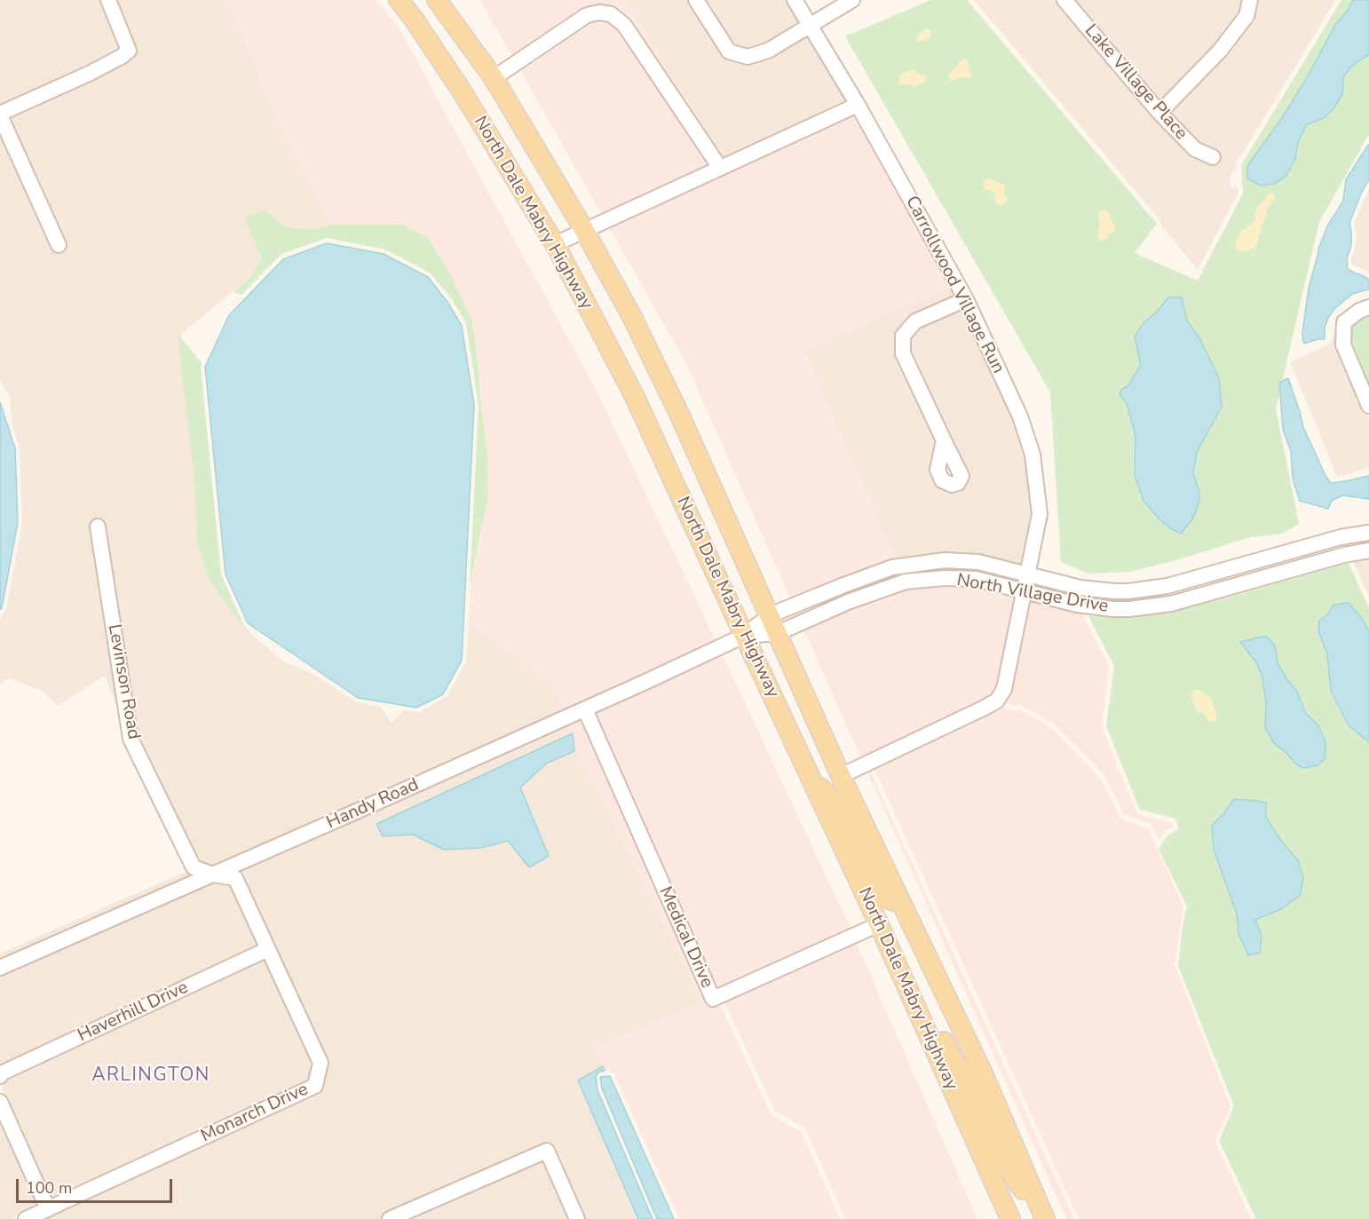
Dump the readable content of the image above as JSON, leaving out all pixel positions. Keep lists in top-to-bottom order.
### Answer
{
  "streets": {
    "main road": ["North Dale Mabry Highway"],
    "street": [
      "Lake Village Place",
      "Carrollwood Village Run",
      "North Village Drive",
      "Levinson Road",
      "Handy Road",
      "Medical Drive",
      "Haverhill Drive",
      "Monarch Drive"
    ]
  },
  "crossings": [
    ["North Dale Mabry Highway", "Carrollwood Village Run"],
    ["North Dale Mabry Highway", "North Village Drive"],
    ["North Dale Mabry Highway", "Handy Road"],
    ["North Dale Mabry Highway", "Medical Drive"],
    ["Carrollwood Village Run", "North Village Drive"],
    ["North Village Drive", "Handy Road"],
    ["Levinson Road", "Handy Road"],
    ["Levinson Road", "Monarch Drive"],
    ["Handy Road", "Medical Drive"],
    ["Handy Road", "Monarch Drive"],
    ["Haverhill Drive", "Monarch Drive"]
  ],
  "districts": ["ARLINGTON"],
  "scale_bar": "100 m"
}
